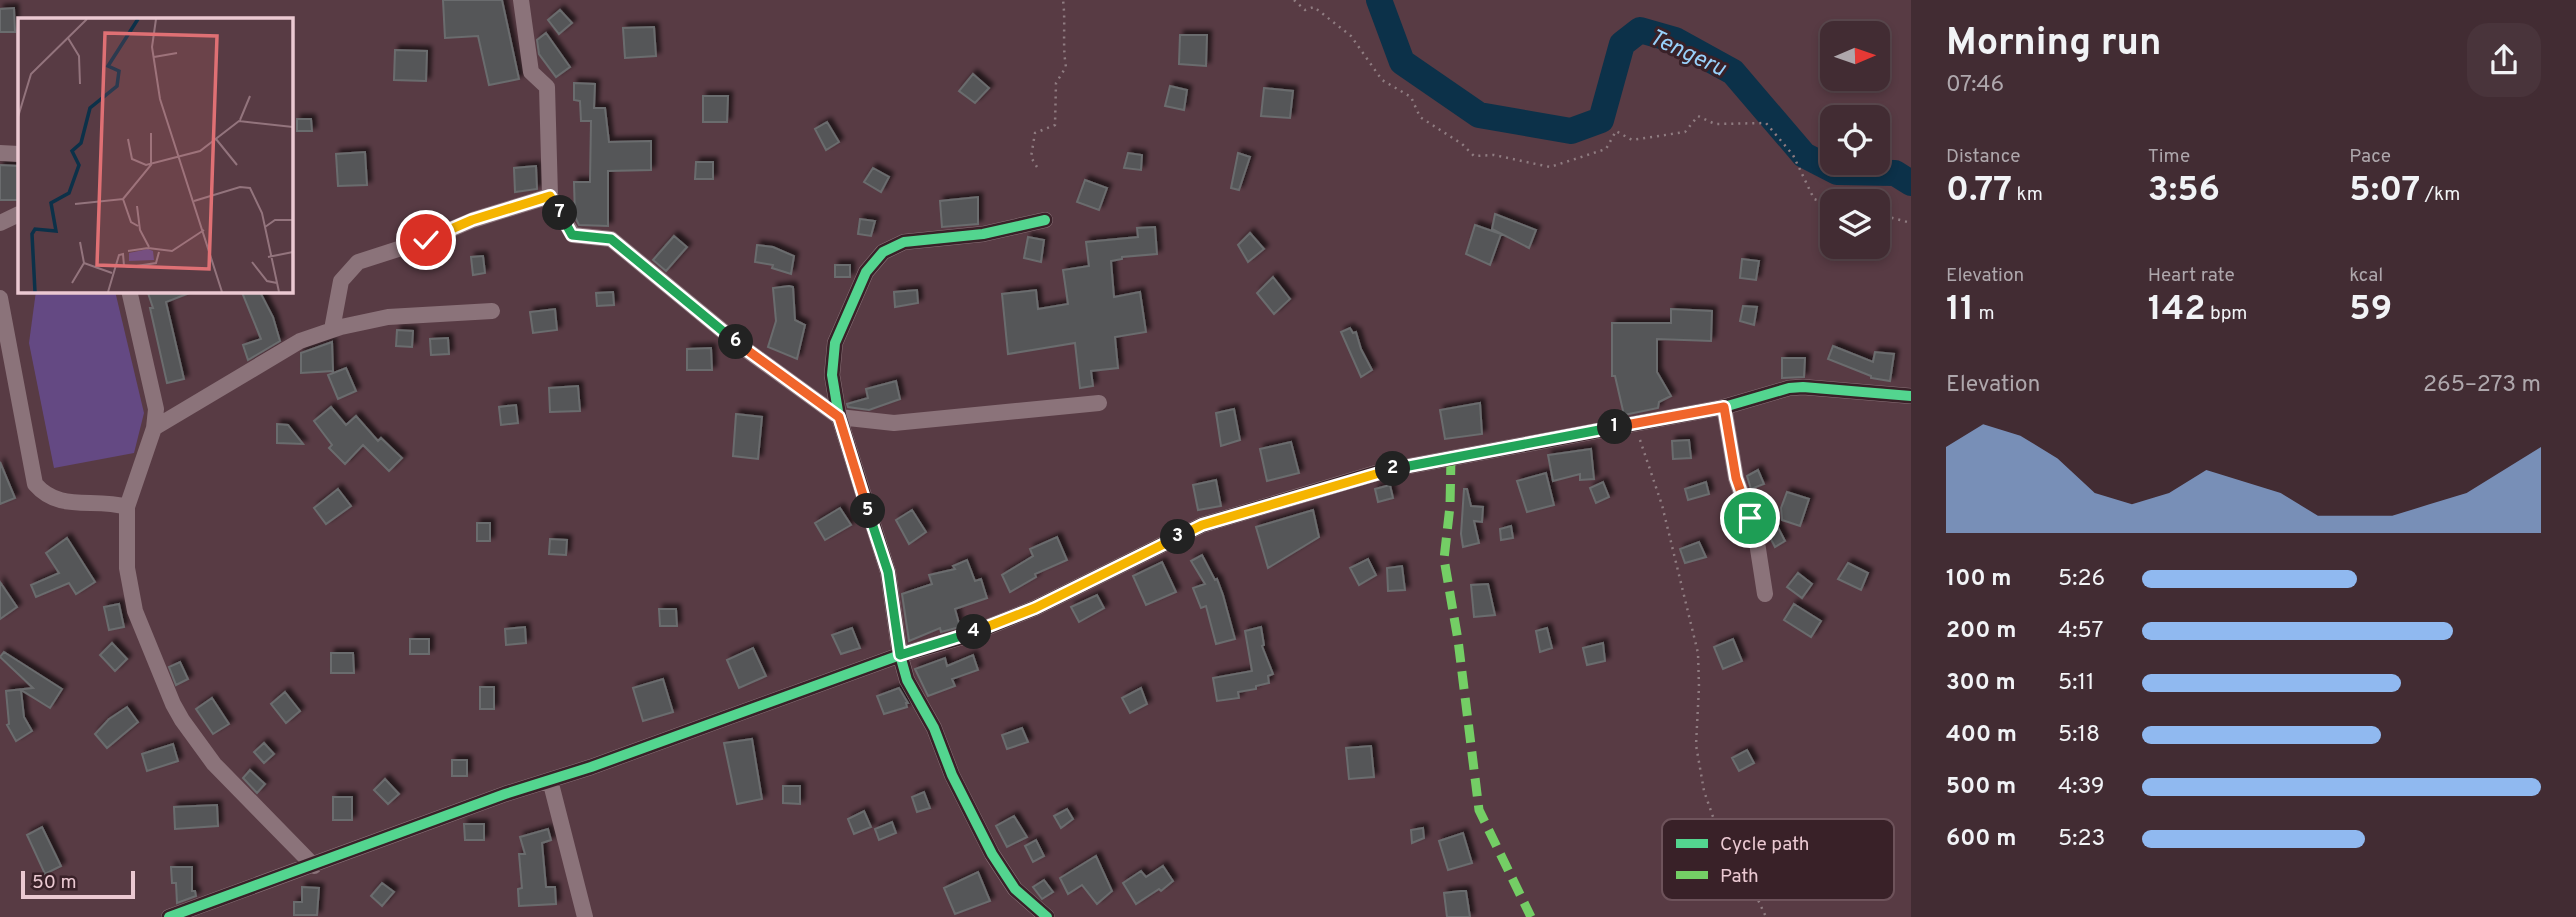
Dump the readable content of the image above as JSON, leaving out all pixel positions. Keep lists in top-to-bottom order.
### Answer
{
  "water": ["Tengeru"],
  "legend": ["Cycle path", "Path"],
  "scale_bar": "50 m",
  "north": "right",
  "page": {
    "heading": ["Morning run", "07:46"],
    "stats": [
      ["Distance", "0.77 km"],
      ["Time", "3:56"],
      ["Pace", "5:07 /km"],
      ["Elevation", "11 m"],
      ["Heart rate", "142 bpm"],
      ["kcal", "59"]
    ],
    "pins": [
      "7",
      "6",
      "1",
      "2",
      "5",
      "3",
      "4"
    ],
    "chart": ["Elevation", "265–273 m"],
    "list": [
      {
        "name": "100 m",
        "note": "5:26"
      },
      {
        "name": "200 m",
        "note": "4:57"
      },
      {
        "name": "300 m",
        "note": "5:11"
      },
      {
        "name": "400 m",
        "note": "5:18"
      },
      {
        "name": "500 m",
        "note": "4:39"
      },
      {
        "name": "600 m",
        "note": "5:23"
      }
    ],
    "scale": "50 m"
  }
}
